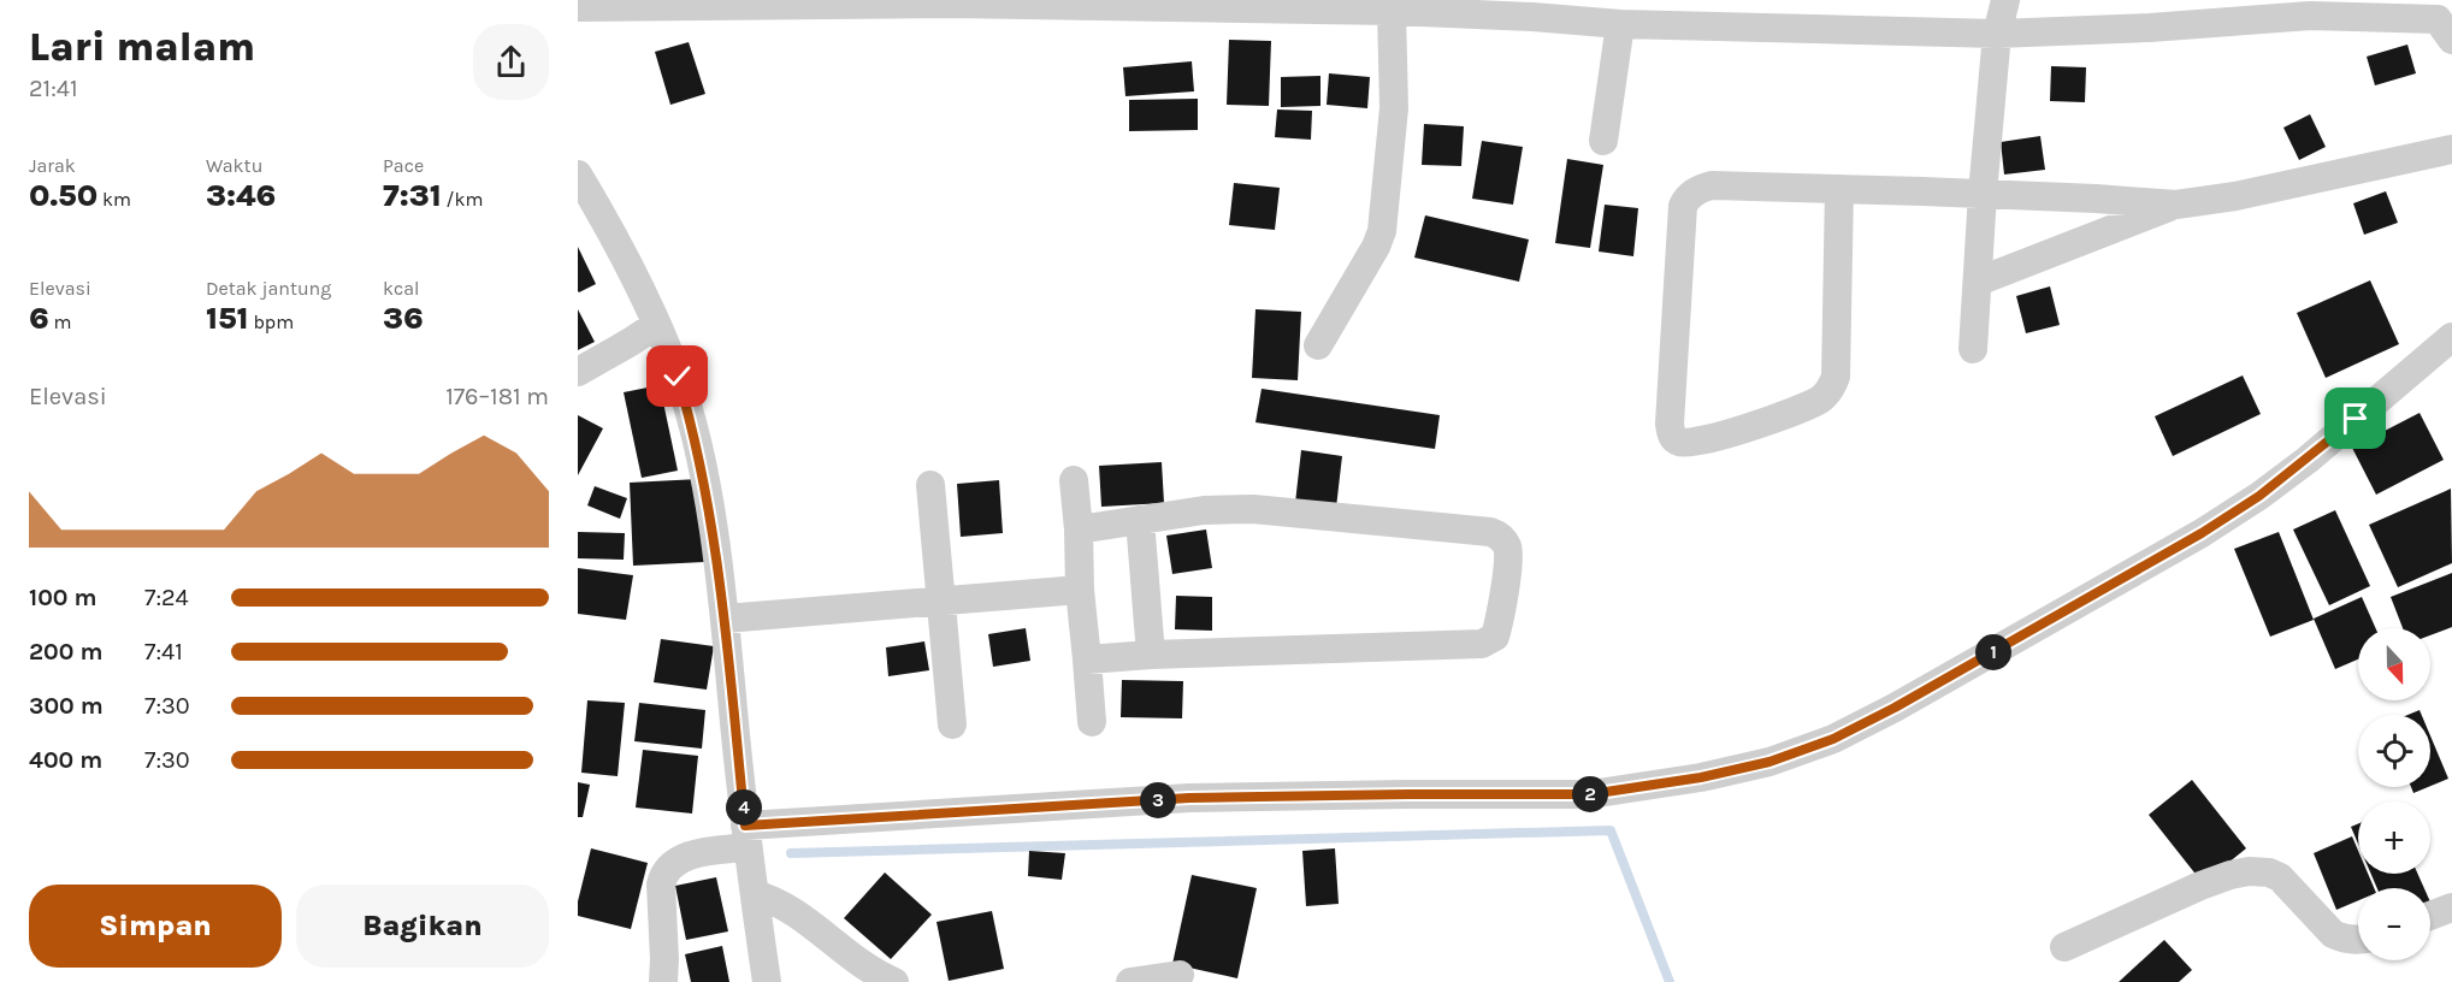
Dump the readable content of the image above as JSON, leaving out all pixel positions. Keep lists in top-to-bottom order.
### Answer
{
  "north": "bottom",
  "page": {
    "heading": ["Lari malam", "21:41"],
    "stats": [
      ["Jarak", "0.50 km"],
      ["Waktu", "3:46"],
      ["Pace", "7:31 /km"],
      ["Elevasi", "6 m"],
      ["Detak jantung", "151 bpm"],
      ["kcal", "36"]
    ],
    "chart": ["Elevasi", "176–181 m"],
    "list": [
      {
        "name": "100 m",
        "note": "7:24"
      },
      {
        "name": "200 m",
        "note": "7:41"
      },
      {
        "name": "300 m",
        "note": "7:30"
      },
      {
        "name": "400 m",
        "note": "7:30"
      }
    ],
    "map_buttons": ["+", "−"],
    "pins": [
      "1",
      "2",
      "3",
      "4"
    ],
    "buttons": ["Simpan", "Bagikan"]
  }
}
